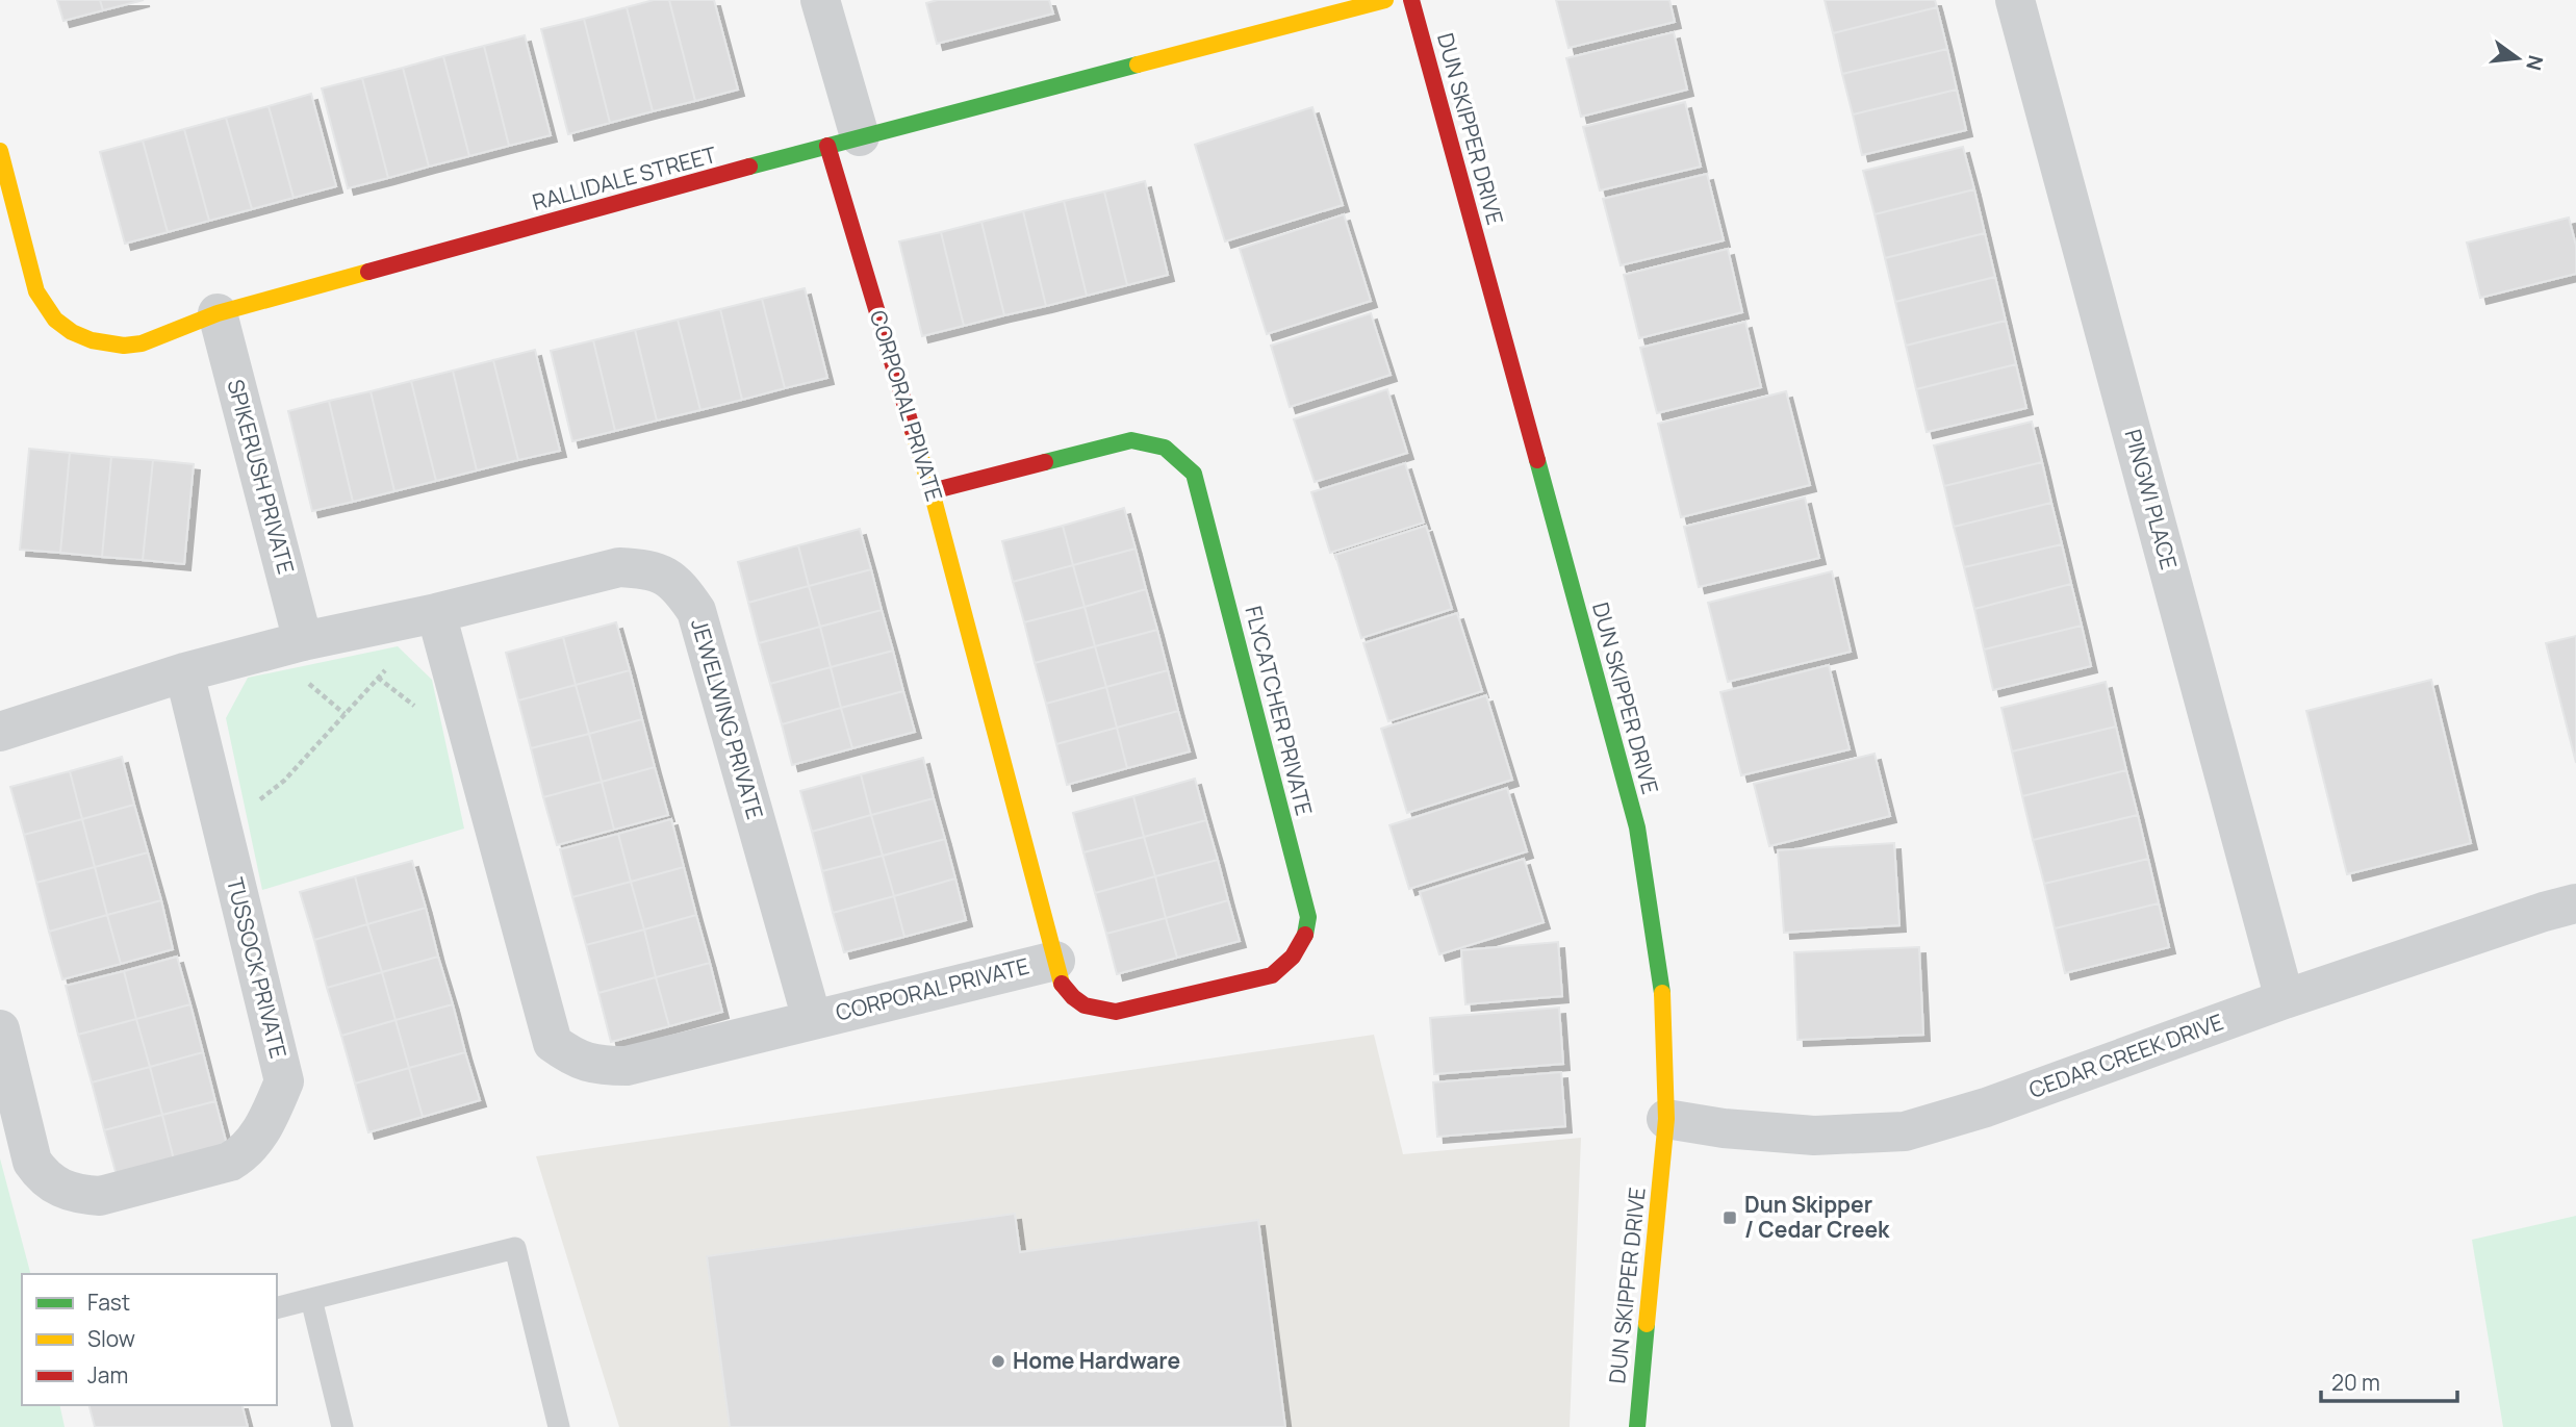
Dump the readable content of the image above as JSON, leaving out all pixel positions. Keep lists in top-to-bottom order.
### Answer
{
  "streets": {
    "street": [
      "DUN SKIPPER DRIVE",
      "RALLIDALE STREET",
      "CORPORAL PRIVATE",
      "SPIKERUSH PRIVATE",
      "PINGWI PLACE",
      "FLYCATCHER PRIVATE",
      "JEWELWING PRIVATE",
      "TUSSOCK PRIVATE",
      "CEDAR CREEK DRIVE"
    ]
  },
  "crossings": [
    ["DUN SKIPPER DRIVE", "CEDAR CREEK DRIVE"],
    ["RALLIDALE STREET", "CORPORAL PRIVATE"],
    ["RALLIDALE STREET", "SPIKERUSH PRIVATE"],
    ["CORPORAL PRIVATE", "FLYCATCHER PRIVATE"],
    ["CORPORAL PRIVATE", "JEWELWING PRIVATE"],
    ["SPIKERUSH PRIVATE", "JEWELWING PRIVATE"],
    ["PINGWI PLACE", "CEDAR CREEK DRIVE"]
  ],
  "places": {
    "transit": ["Dun Skipper / Cedar Creek"],
    "other": ["Home Hardware"]
  },
  "legend": ["Fast", "Slow", "Jam"],
  "scale_bar": "20 m",
  "north": "right"
}
